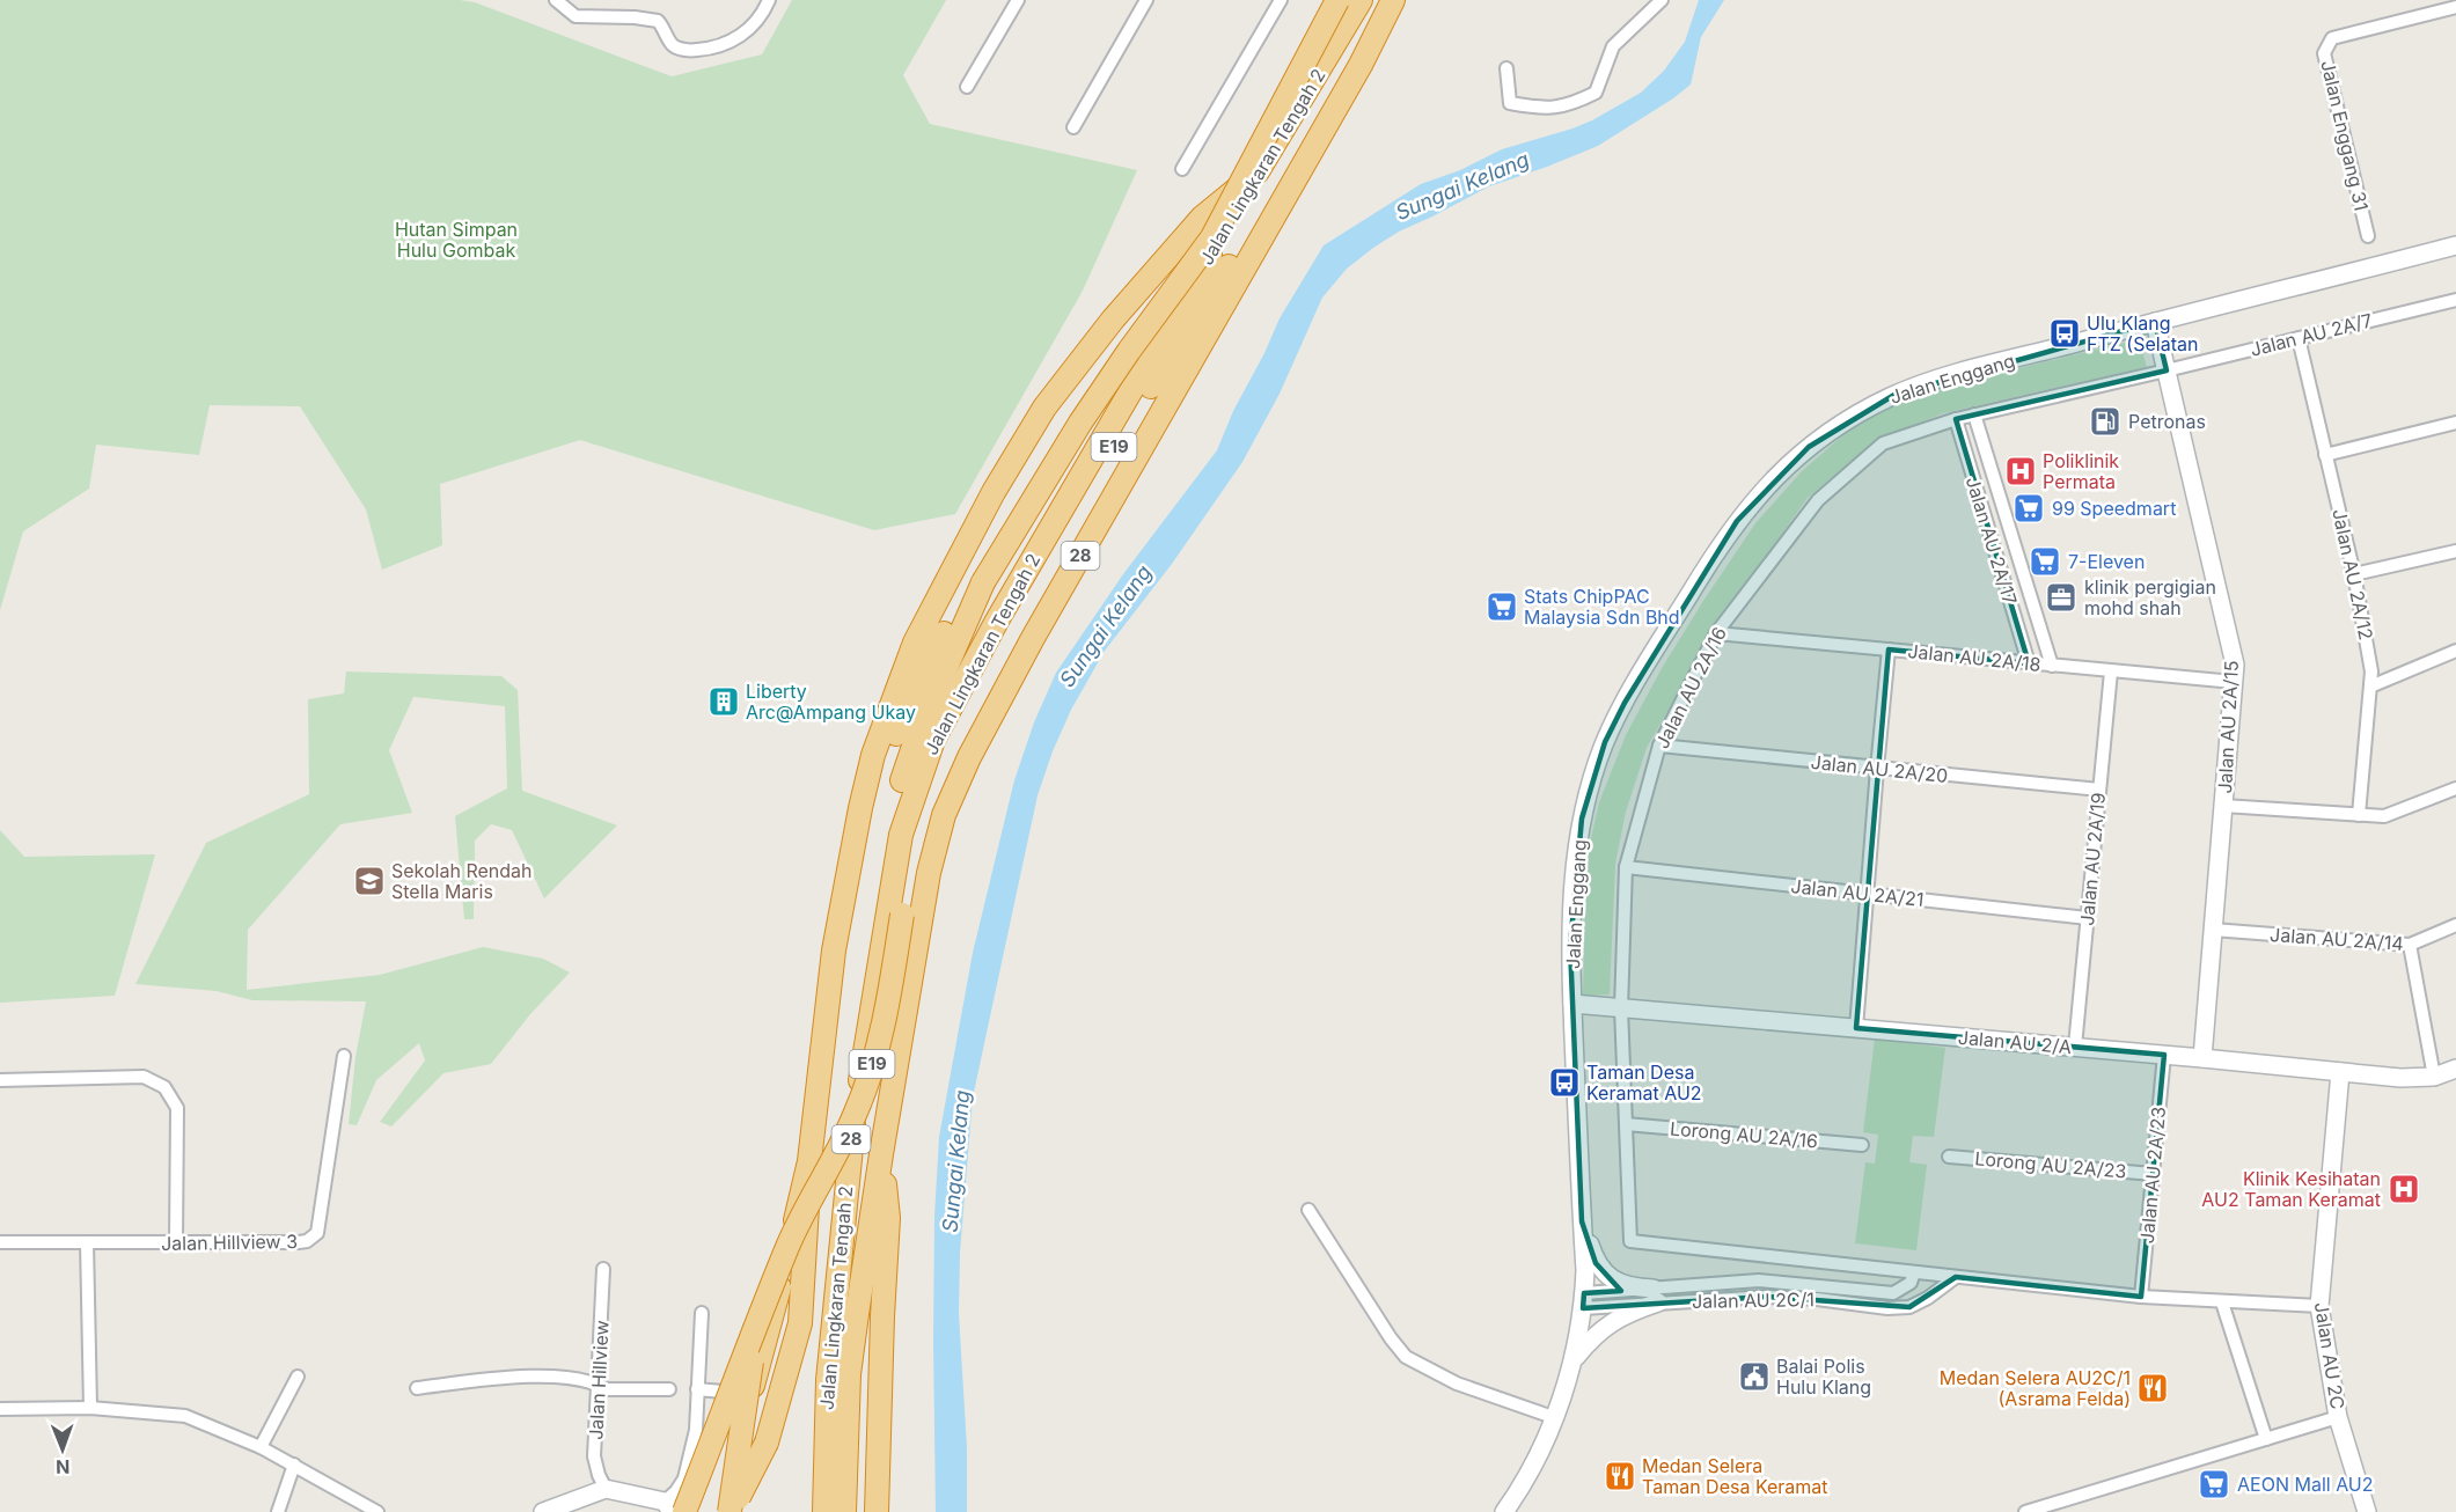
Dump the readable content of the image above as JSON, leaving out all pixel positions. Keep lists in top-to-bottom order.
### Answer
{
  "streets": {
    "highway": ["Jalan Lingkaran Tengah 2", "E19", "28"],
    "street": [
      "Jalan Enggang 31",
      "Jalan AU 2A/7",
      "Jalan Enggang",
      "Jalan AU 2A/17",
      "Jalan AU 2A/12",
      "Jalan AU 2A/18",
      "Jalan AU 2A/16",
      "Jalan AU 2A/15",
      "Jalan AU 2A/20",
      "Jalan AU 2A/19",
      "Jalan AU 2A/21",
      "Jalan AU 2A/14",
      "Jalan AU 2/A",
      "Lorong AU 2A/16",
      "Lorong AU 2A/23",
      "Jalan AU 2A/23",
      "Jalan Hillview 3",
      "Jalan AU 2C/1",
      "Jalan AU 2C",
      "Jalan Hillview"
    ]
  },
  "crossings": [
    ["Jalan AU 2A/7", "Jalan AU 2A/12"],
    ["Jalan AU 2A/7", "Jalan AU 2A/16"],
    ["Jalan AU 2A/7", "Jalan AU 2A/15"],
    ["Jalan Enggang", "Jalan AU 2A/15"],
    ["Jalan Enggang", "Jalan AU 2/A"],
    ["Jalan Enggang", "Jalan AU 2C/1"],
    ["Jalan AU 2A/17", "Jalan AU 2A/18"],
    ["Jalan AU 2A/17", "Jalan AU 2A/16"],
    ["Jalan AU 2A/18", "Jalan AU 2A/16"],
    ["Jalan AU 2A/18", "Jalan AU 2A/15"],
    ["Jalan AU 2A/18", "Jalan AU 2A/19"],
    ["Jalan AU 2A/16", "Jalan AU 2A/15"],
    ["Jalan AU 2A/16", "Jalan AU 2A/20"],
    ["Jalan AU 2A/16", "Jalan AU 2A/21"],
    ["Jalan AU 2A/16", "Jalan AU 2/A"],
    ["Jalan AU 2A/16", "Lorong AU 2A/16"],
    ["Jalan AU 2A/16", "Jalan AU 2C/1"],
    ["Jalan AU 2A/15", "Jalan AU 2A/14"],
    ["Jalan AU 2A/15", "Jalan AU 2/A"],
    ["Jalan AU 2A/20", "Jalan AU 2A/19"],
    ["Jalan AU 2A/19", "Jalan AU 2A/21"],
    ["Jalan AU 2A/19", "Jalan AU 2/A"],
    ["Jalan AU 2/A", "Jalan AU 2A/23"],
    ["Jalan AU 2/A", "Jalan AU 2C"],
    ["Lorong AU 2A/23", "Jalan AU 2A/23"],
    ["Jalan AU 2A/23", "Jalan AU 2C/1"],
    ["Jalan AU 2C/1", "Jalan AU 2C"]
  ],
  "water": ["Sungai Kelang"],
  "parks": ["Hutan Simpan Hulu Gombak"],
  "places": {
    "bus stop": ["Ulu Klang FTZ (Selatan", "Taman Desa Keramat AU2"],
    "fuel station": ["Petronas"],
    "hospital": ["Poliklinik Permata", "Klinik Kesihatan AU2 Taman Keramat"],
    "supermarket": [
      "99 Speedmart",
      "7-Eleven",
      "Stats ChipPAC Malaysia Sdn Bhd",
      "AEON Mall AU2"
    ],
    "office": ["klinik pergigian mohd shah"],
    "building": ["Liberty Arc@Ampang Ukay"],
    "school or university": ["Sekolah Rendah Stella Maris"],
    "public building": ["Balai Polis Hulu Klang"],
    "restaurant": ["Medan Selera AU2C/1 (Asrama Felda)", "Medan Selera Taman Desa Keramat"]
  },
  "north": "bottom"
}
